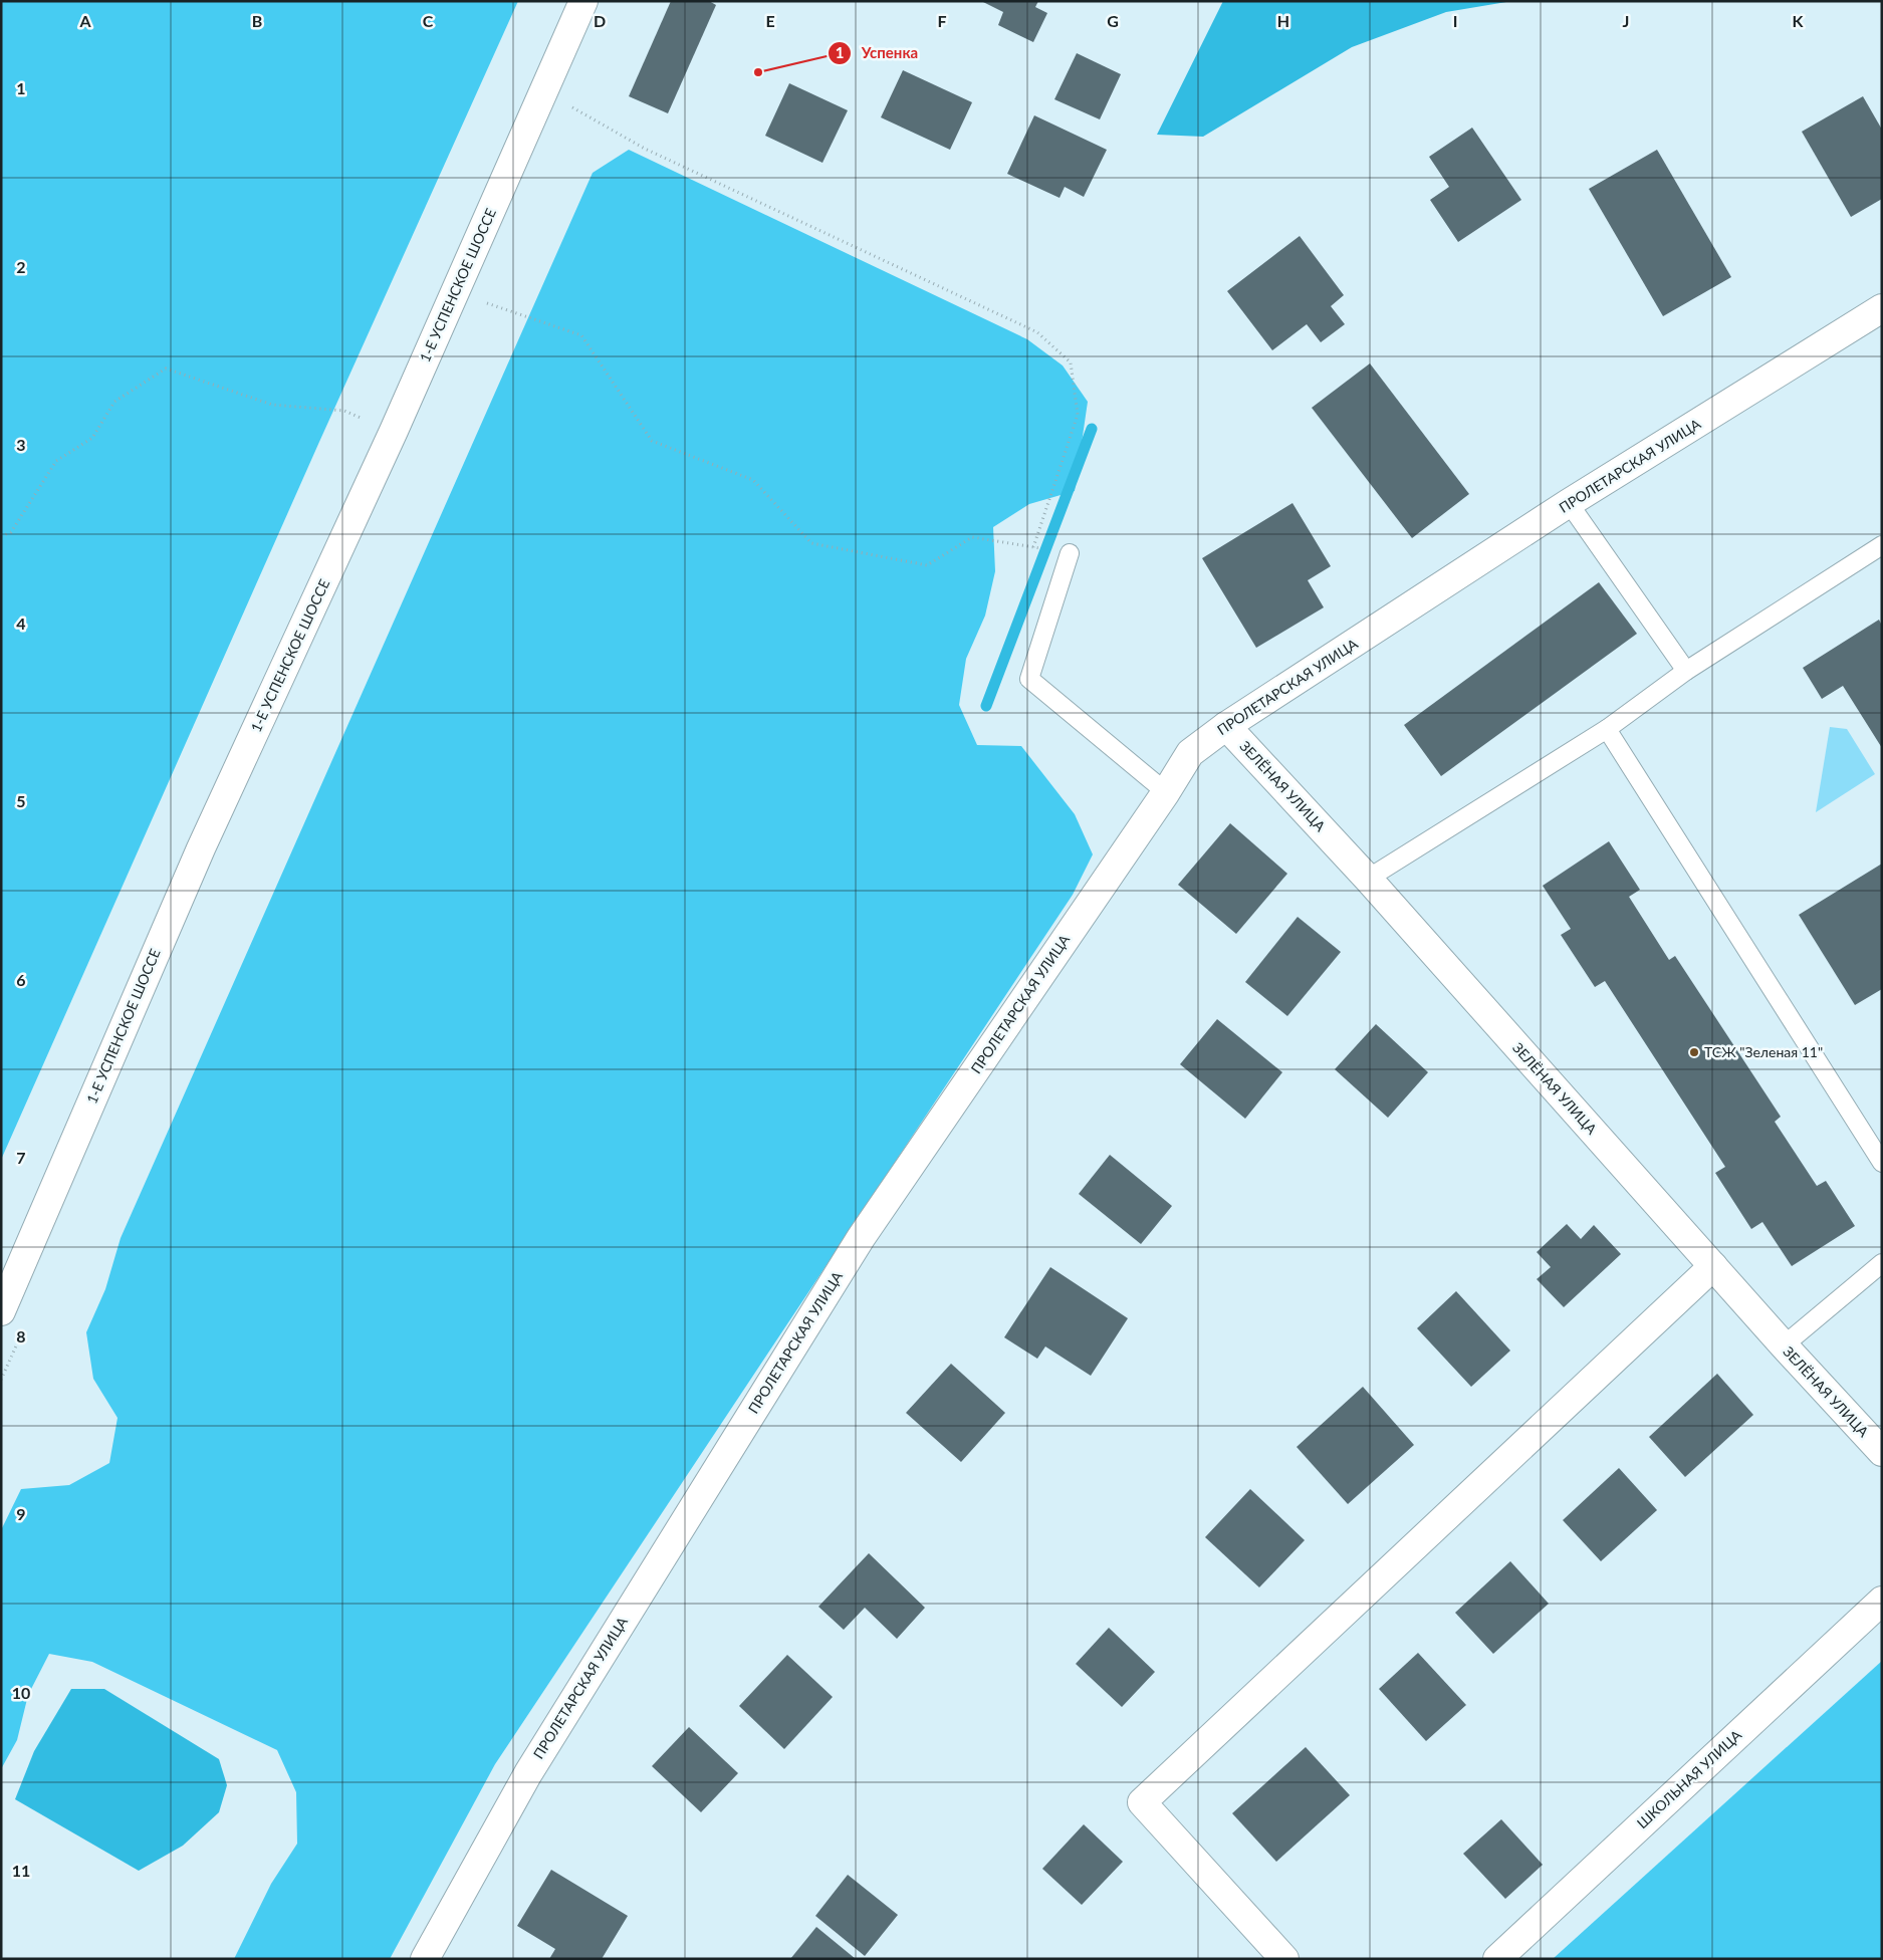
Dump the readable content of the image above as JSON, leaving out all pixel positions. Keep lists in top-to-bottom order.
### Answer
{
  "streets": {
    "street": [
      "1-Е УСПЕНСКОЕ ШОССЕ",
      "ПРОЛЕТАРСКАЯ УЛИЦА",
      "ЗЕЛЁНАЯ УЛИЦА",
      "ШКОЛЬНАЯ УЛИЦА"
    ]
  },
  "crossings": [
    ["ПРОЛЕТАРСКАЯ УЛИЦА", "ЗЕЛЁНАЯ УЛИЦА"]
  ],
  "places": ["Успенка", "ТСЖ \"Зеленая 11\""],
  "grid": {
    "columns": [
      "A",
      "B",
      "C",
      "D",
      "E",
      "F",
      "G",
      "H",
      "I",
      "J",
      "K"
    ],
    "rows": [
      "1",
      "2",
      "3",
      "4",
      "5",
      "6",
      "7",
      "8",
      "9",
      "10",
      "11"
    ]
  }
}
